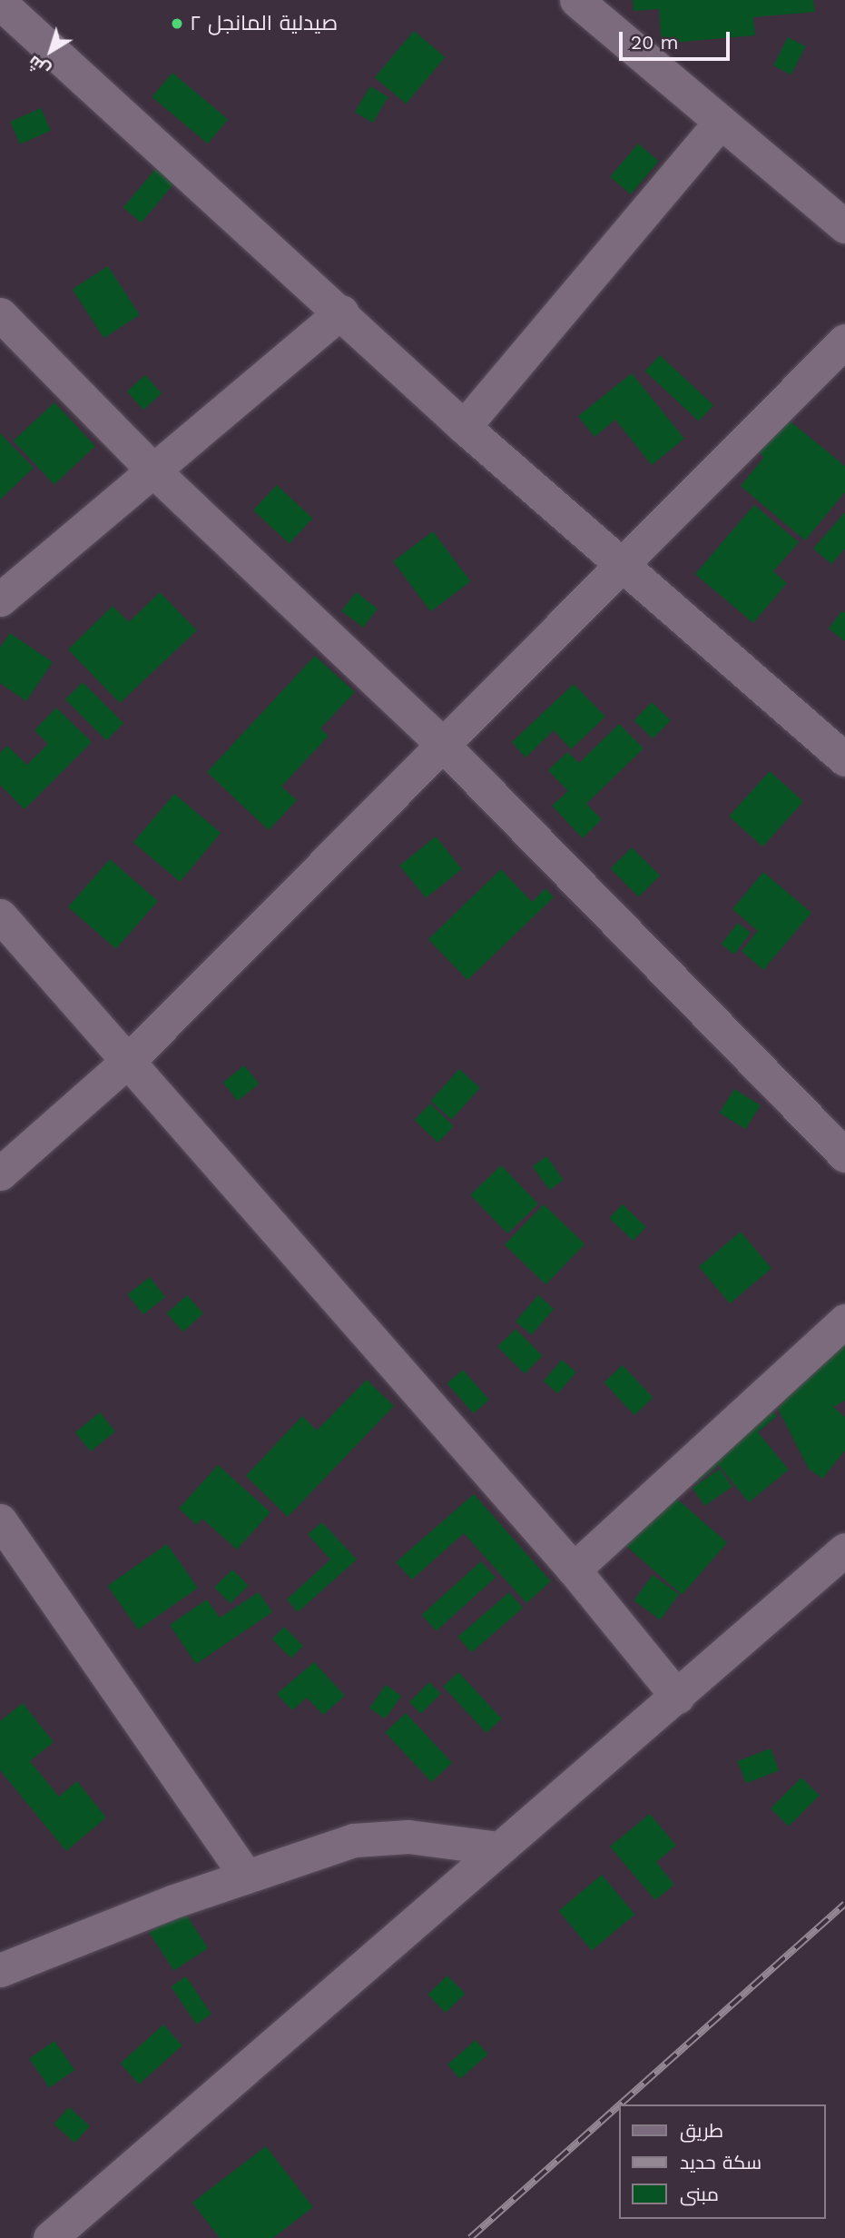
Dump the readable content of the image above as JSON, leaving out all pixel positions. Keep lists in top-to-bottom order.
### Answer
{
  "places": ["صيدلية المانجل ٢"],
  "legend": ["طريق", "سكة حديد", "مبنى"],
  "scale_bar": "20 m",
  "north": "bottom left"
}
